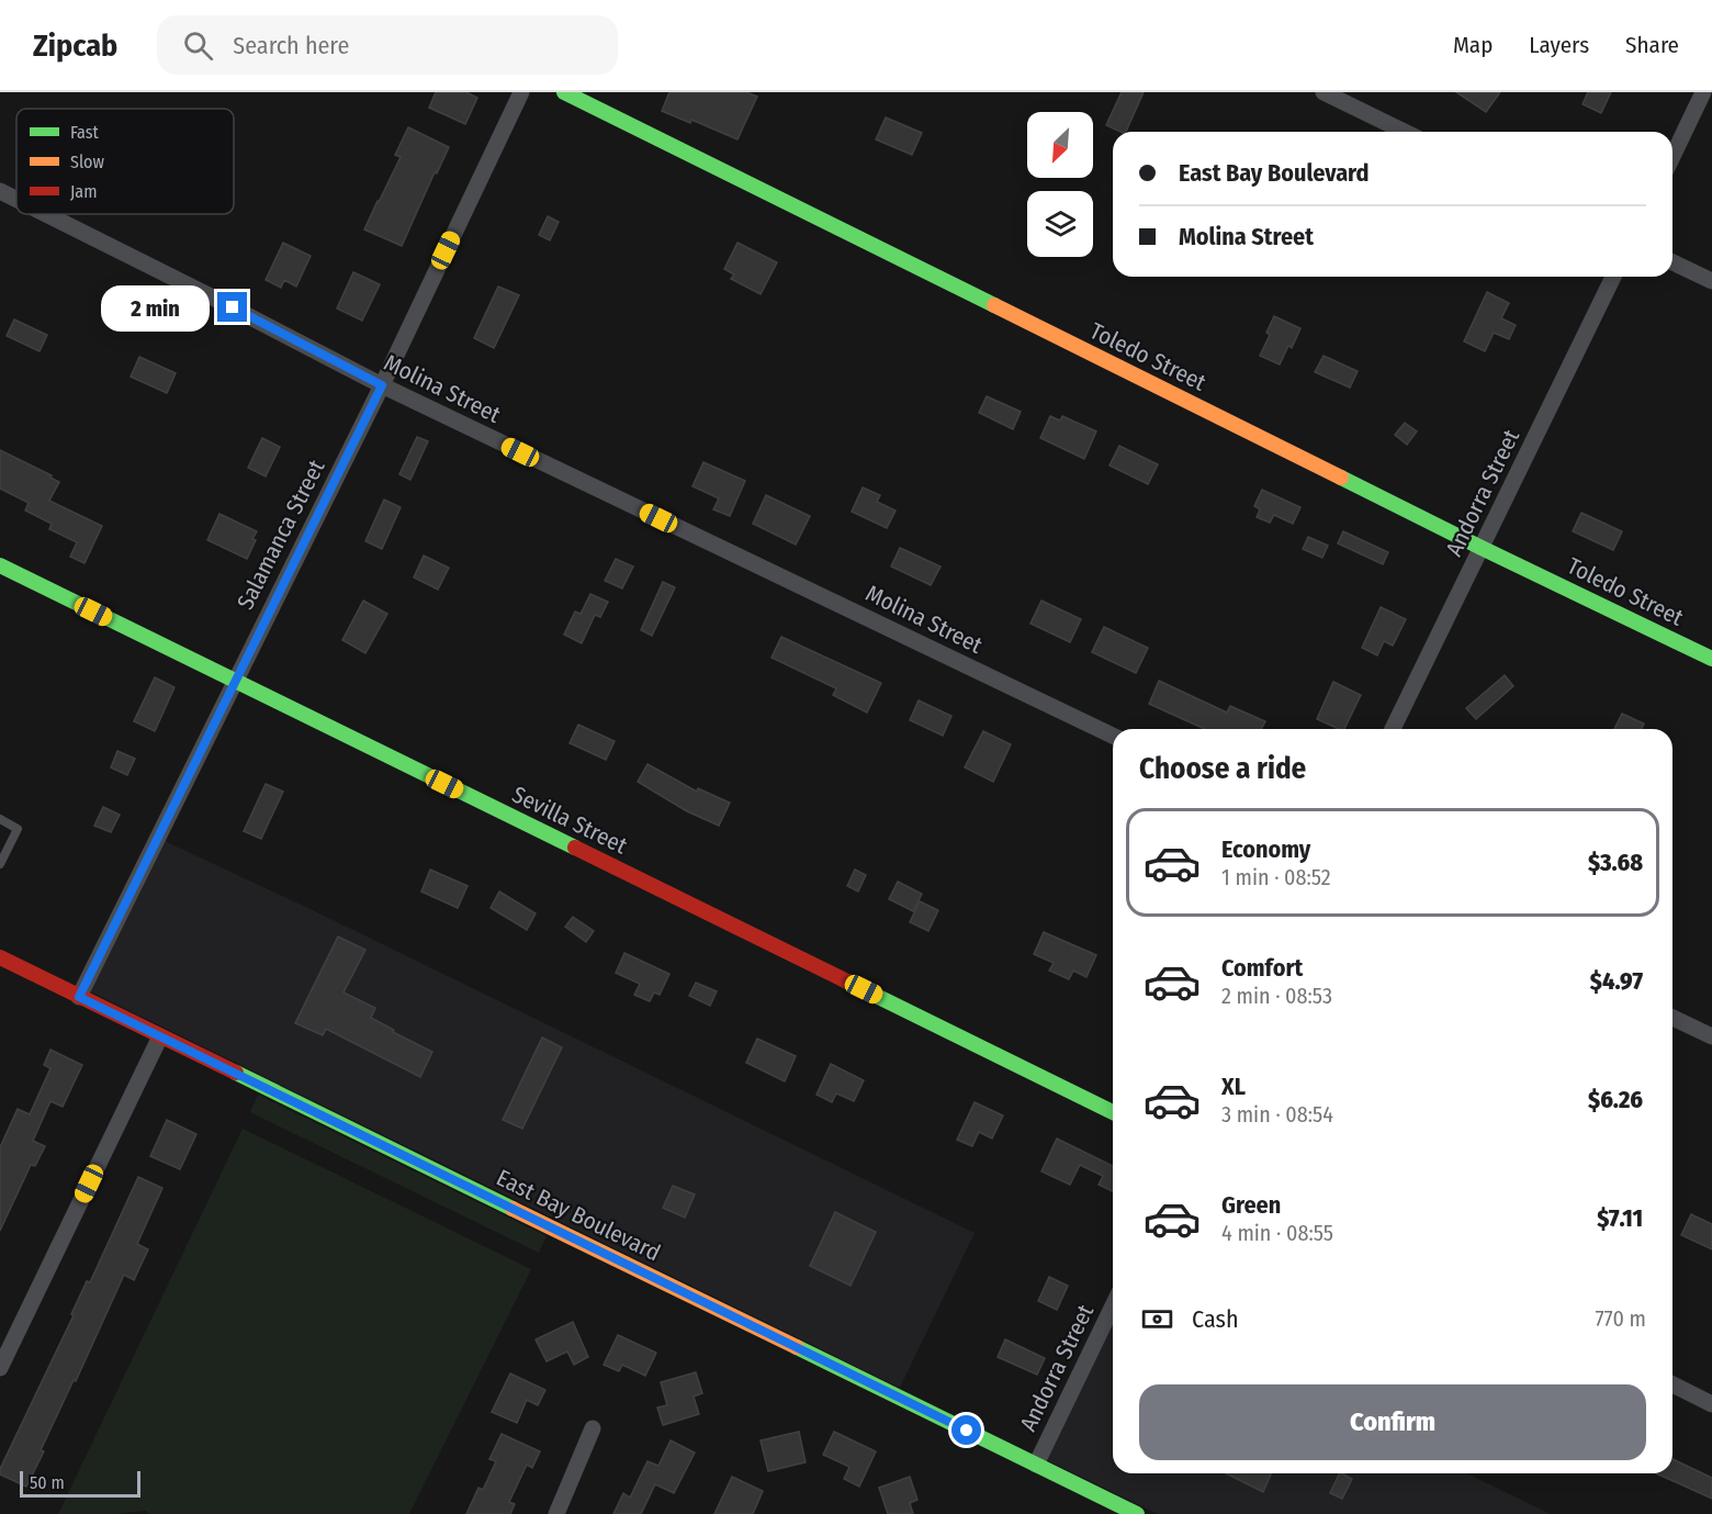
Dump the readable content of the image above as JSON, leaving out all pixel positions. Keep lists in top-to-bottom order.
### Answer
{
  "streets": {
    "street": [
      "Toledo Street",
      "Molina Street",
      "Andorra Street",
      "Salamanca Street",
      "Sevilla Street",
      "East Bay Boulevard"
    ]
  },
  "crossings": [
    ["Toledo Street", "Andorra Street"],
    ["Molina Street", "Salamanca Street"],
    ["Andorra Street", "East Bay Boulevard"],
    ["Salamanca Street", "Sevilla Street"],
    ["Salamanca Street", "East Bay Boulevard"]
  ],
  "legend": ["Fast", "Slow", "Jam"],
  "scale_bar": "50 m",
  "north": "bottom left",
  "page": {
    "header": "Zipcab",
    "search": "Search here",
    "nav": ["Map", "Layers", "Share"],
    "banner": ["East Bay Boulevard", "Molina Street"],
    "bubble": "2 min",
    "heading": "Choose a ride",
    "list": [
      {
        "name": "Economy",
        "note": "1 min · 08:52",
        "value": "$3.68"
      },
      {
        "name": "Comfort",
        "note": "2 min · 08:53",
        "value": "$4.97"
      },
      {
        "name": "XL",
        "note": "3 min · 08:54",
        "value": "$6.26"
      },
      {
        "name": "Green",
        "note": "4 min · 08:55",
        "value": "$7.11"
      }
    ],
    "pay": ["Cash", "770 m"],
    "buttons": "Confirm",
    "scale": "50 m"
  }
}
